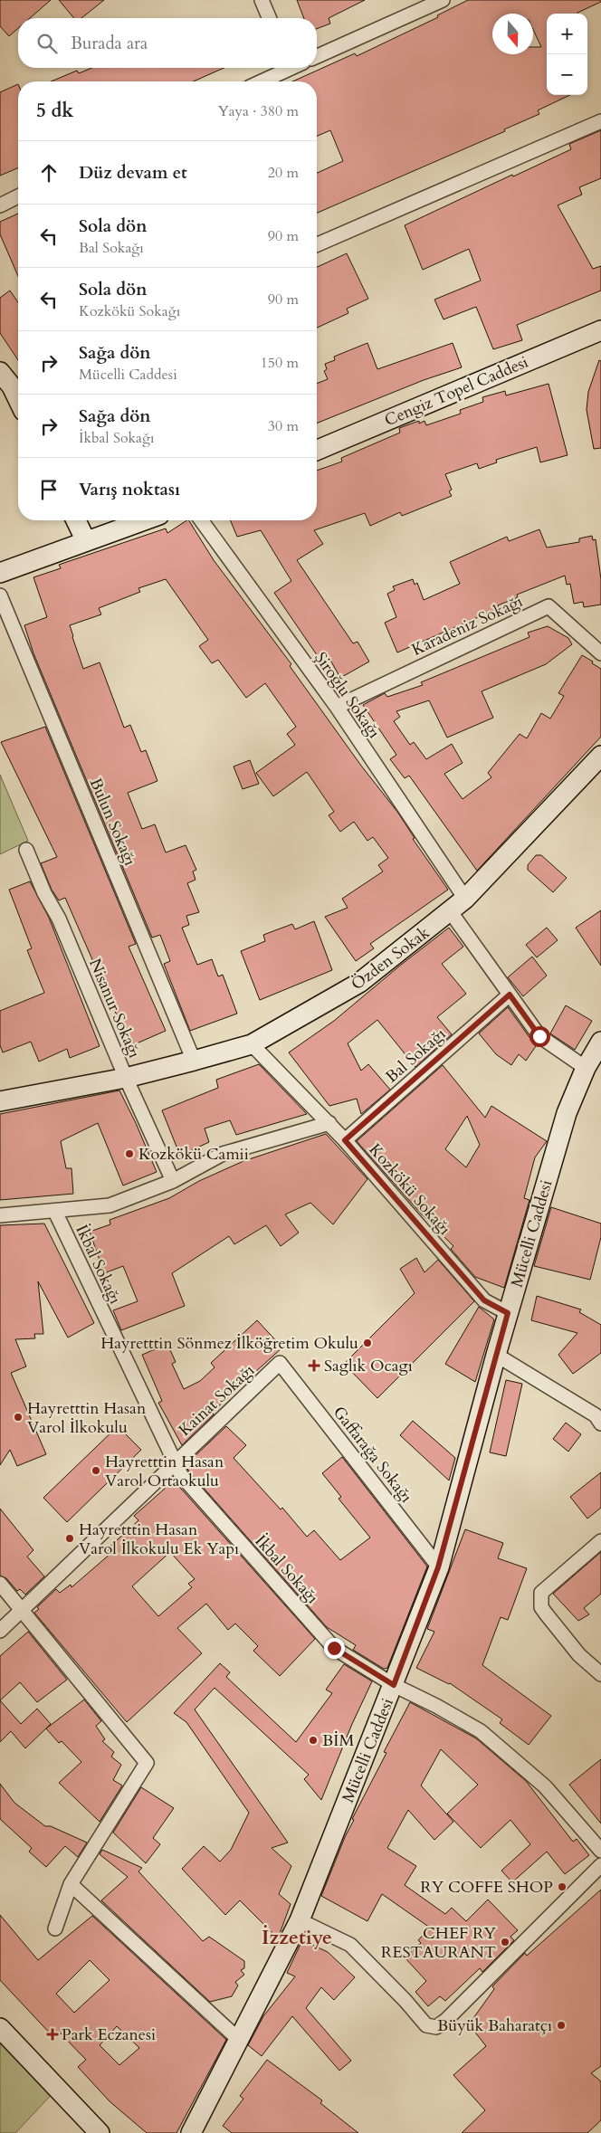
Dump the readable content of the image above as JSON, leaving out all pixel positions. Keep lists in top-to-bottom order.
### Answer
{
  "streets": {
    "main road": ["Cengiz Topel Caddesi", "Özden Sokak", "Mücelli Caddesi"],
    "street": [
      "Karadeniz Sokağı",
      "Şiroğlu Sokağı",
      "Bulun Sokağı",
      "Nisanur Sokağı",
      "Bal Sokağı",
      "Kozkökü Sokağı",
      "İkbal Sokağı",
      "Kainat Sokağı",
      "Gaffarağa Sokağı"
    ]
  },
  "crossings": [
    ["Karadeniz Sokağı", "Şiroğlu Sokağı"],
    ["Şiroğlu Sokağı", "Özden Sokak"],
    ["Bulun Sokağı", "Özden Sokak"],
    ["Özden Sokak", "Nisanur Sokağı"],
    ["Özden Sokak", "Kozkökü Sokağı"],
    ["Bal Sokağı", "Kozkökü Sokağı"],
    ["Kozkökü Sokağı", "Mücelli Caddesi"],
    ["Mücelli Caddesi", "İkbal Sokağı"],
    ["Mücelli Caddesi", "Gaffarağa Sokağı"],
    ["İkbal Sokağı", "Kainat Sokağı"],
    ["Kainat Sokağı", "Gaffarağa Sokağı"]
  ],
  "districts": ["İzzetiye"],
  "places": {
    "other": [
      "Kozkökü Camii",
      "Hayretttin Sönmez İlköğretim Okulu",
      "Hayretttin Hasan Varol İlkokulu",
      "Hayretttin Hasan Varol Ortaokulu",
      "Hayretttin Hasan Varol İlkokulu Ek Yapı",
      "BİM",
      "RY COFFE SHOP",
      "CHEF RY RESTAURANT",
      "Büyük Baharatçı"
    ],
    "health": ["Saglık Ocagı", "Park Eczanesi"]
  },
  "north": "bottom",
  "page": {
    "map_buttons": ["+", "−"],
    "search": "Burada ara",
    "heading": ["5 dk", "Yaya · 380 m"],
    "list": [
      ["Düz devam et", "20 m"],
      ["Sola dön", "Bal Sokağı", "90 m"],
      ["Sola dön", "Kozkökü Sokağı", "90 m"],
      ["Sağa dön", "Mücelli Caddesi", "150 m"],
      ["Sağa dön", "İkbal Sokağı", "30 m"],
      "Varış noktası"
    ]
  }
}
